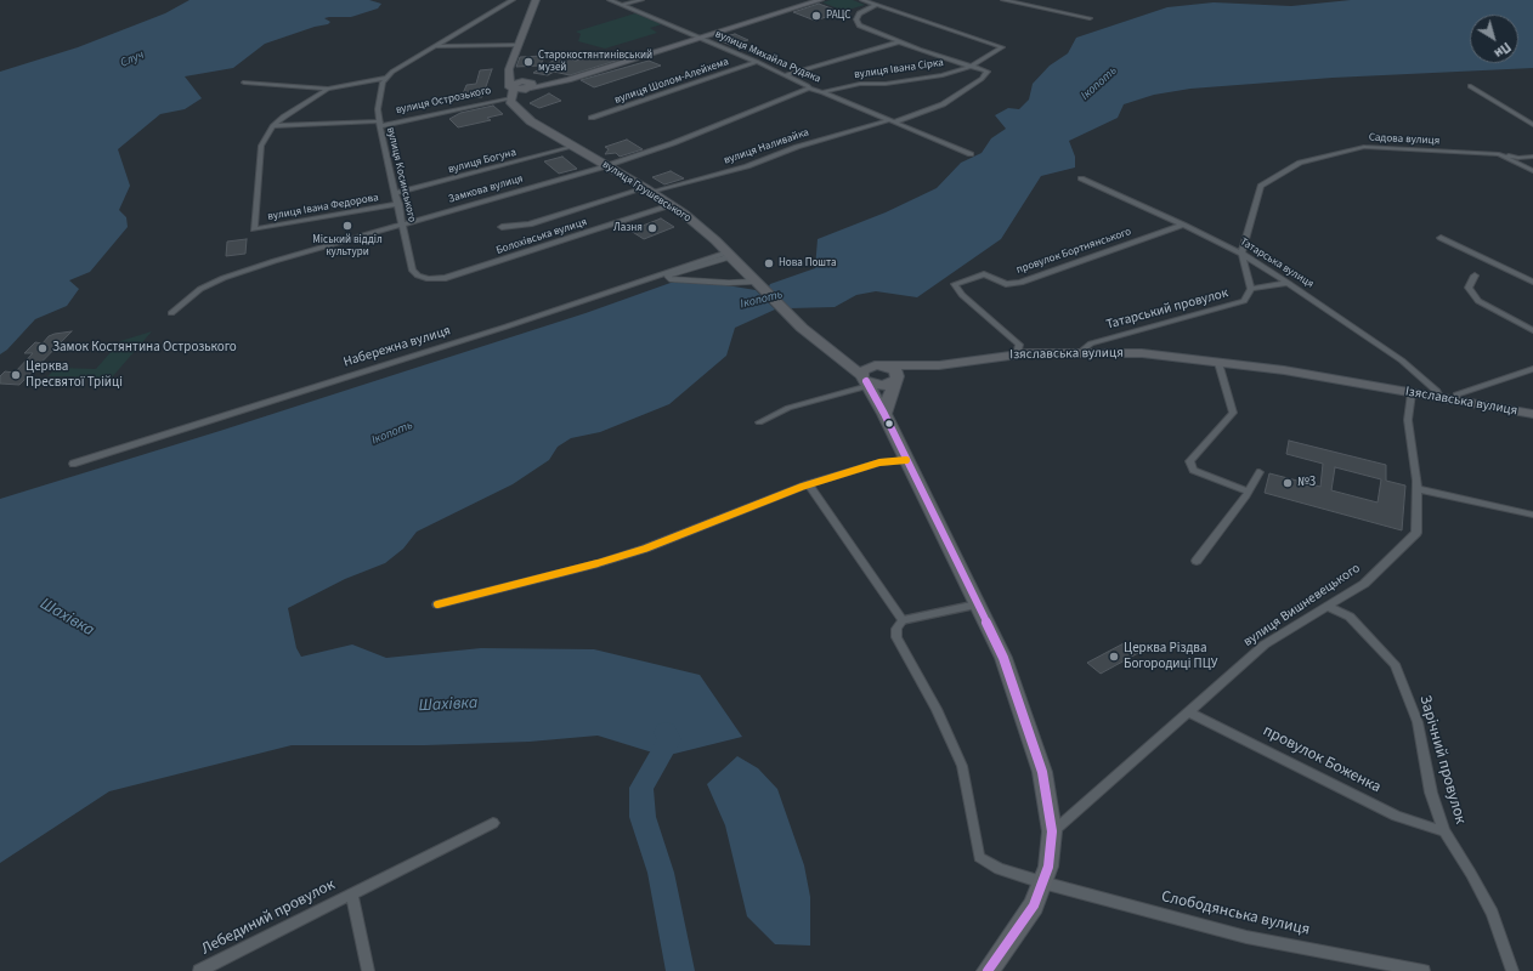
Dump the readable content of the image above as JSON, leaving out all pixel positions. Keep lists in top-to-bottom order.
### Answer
{
  "streets": {
    "main road": ["вулиця Грушевського", "Ізяславська вулиця"],
    "street": [
      "вулиця Михайла Рудяка",
      "вулиця Івана Сірка",
      "вулиця Шолом-Алейхема",
      "вулиця Острозького",
      "Садова вулиця",
      "вулиця Наливайка",
      "вулиця Богуна",
      "вулиця Косинського",
      "Замкова вулиця",
      "вулиця Івана Федорова",
      "Болохівська вулиця",
      "провулок Бортнянського",
      "Татарська вулиця",
      "Татарський провулок",
      "Набережна вулиця",
      "вулиця Вишневецького",
      "провулок Боженка",
      "Зарічний провулок",
      "Слободянська вулиця",
      "Лебединий провулок"
    ]
  },
  "crossings": [
    ["вулиця Михайла Рудяка", "вулиця Івана Сірка"],
    ["вулиця Михайла Рудяка", "вулиця Шолом-Алейхема"],
    ["вулиця Михайла Рудяка", "вулиця Наливайка"],
    ["вулиця Михайла Рудяка", "Замкова вулиця"],
    ["вулиця Івана Сірка", "вулиця Наливайка"],
    ["вулиця Острозького", "вулиця Косинського"],
    ["вулиця Острозького", "вулиця Грушевського"],
    ["вулиця Острозького", "вулиця Івана Федорова"],
    ["Садова вулиця", "Татарська вулиця"],
    ["вулиця Наливайка", "вулиця Грушевського"],
    ["вулиця Богуна", "вулиця Косинського"],
    ["вулиця Богуна", "вулиця Грушевського"],
    ["вулиця Косинського", "Замкова вулиця"],
    ["вулиця Косинського", "вулиця Івана Федорова"],
    ["вулиця Косинського", "Болохівська вулиця"],
    ["Замкова вулиця", "вулиця Грушевського"],
    ["вулиця Грушевського", "Болохівська вулиця"],
    ["вулиця Грушевського", "Набережна вулиця"],
    ["вулиця Грушевського", "Ізяславська вулиця"],
    ["вулиця Грушевського", "вулиця Вишневецького"],
    ["вулиця Грушевського", "Слободянська вулиця"],
    ["провулок Бортнянського", "Татарська вулиця"],
    ["провулок Бортнянського", "Ізяславська вулиця"],
    ["Татарська вулиця", "Ізяславська вулиця"],
    ["Татарський провулок", "Ізяславська вулиця"],
    ["Ізяславська вулиця", "вулиця Вишневецького"],
    ["вулиця Вишневецького", "провулок Боженка"],
    ["вулиця Вишневецького", "Зарічний провулок"],
    ["провулок Боженка", "Зарічний провулок"]
  ],
  "water": ["Случ", "Ікопоть", "Шахівка"],
  "places": [
    "РАЦС",
    "Старокостянтинівський музей",
    "Міський відділ культури",
    "Лазня",
    "Нова Пошта",
    "Замок Костянтина Острозького",
    "Церква Пресвятої Трійці",
    "№3",
    "Церква Різдва Богородиці ПЦУ"
  ],
  "north": "bottom right"
}
